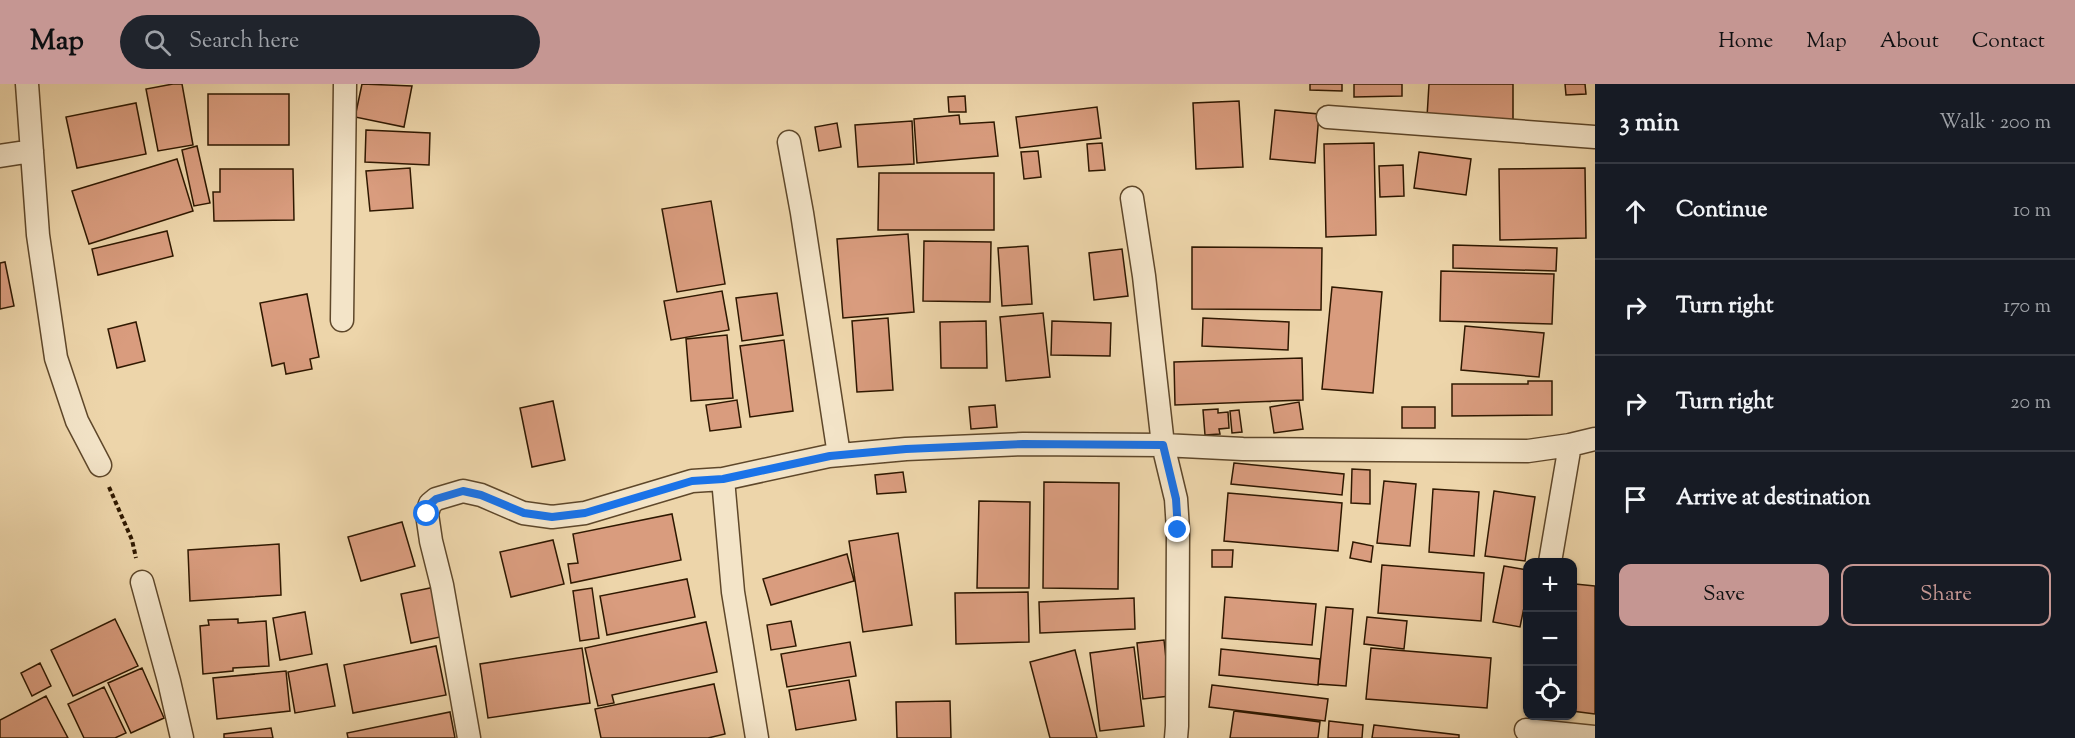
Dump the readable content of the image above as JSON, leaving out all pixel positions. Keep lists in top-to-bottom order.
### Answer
{
  "page": {
    "header": "Map",
    "search": "Search here",
    "nav": [
      "Home",
      "Map",
      "About",
      "Contact"
    ],
    "heading": ["3 min", "Walk · 200 m"],
    "list": [
      ["Continue", "10 m"],
      ["Turn right", "170 m"],
      ["Turn right", "20 m"],
      "Arrive at destination"
    ],
    "buttons": ["Save", "Share"],
    "map_buttons": ["+", "−"]
  }
}
